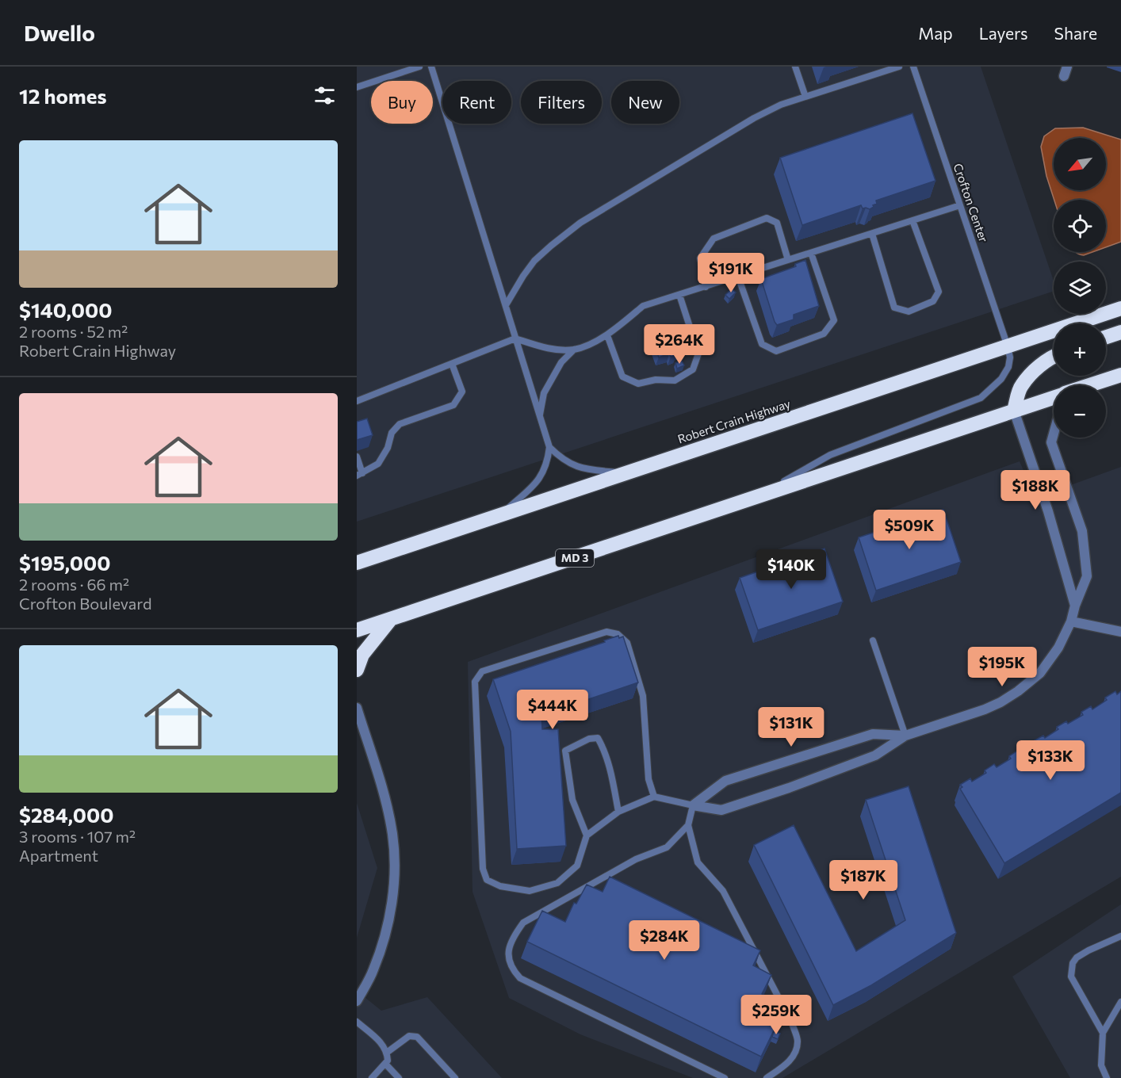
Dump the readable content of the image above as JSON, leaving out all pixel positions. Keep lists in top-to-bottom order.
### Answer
{
  "streets": {
    "highway": ["Robert Crain Highway", "MD 3"],
    "lane": ["Crofton Center"]
  },
  "crossings": [
    ["Crofton Center", "Robert Crain Highway"]
  ],
  "north": "bottom left",
  "page": {
    "header": "Dwello",
    "nav": ["Map", "Layers", "Share"],
    "heading": "12 homes",
    "chip": [
      "Buy",
      "Rent",
      "Filters",
      "New"
    ],
    "list": [
      {
        "name": "$140,000",
        "note": "2 rooms · 52 m² · Robert Crain Highway"
      },
      {
        "name": "$195,000",
        "note": "2 rooms · 66 m² · Crofton Boulevard"
      },
      {
        "name": "$284,000",
        "note": "3 rooms · 107 m² · Apartment"
      }
    ],
    "map_buttons": ["+", "−"],
    "price": [
      "$191K",
      "$264K",
      "$188K",
      "$509K",
      "$140K",
      "$195K",
      "$444K",
      "$131K",
      "$133K",
      "$187K",
      "$284K",
      "$259K"
    ]
  }
}
